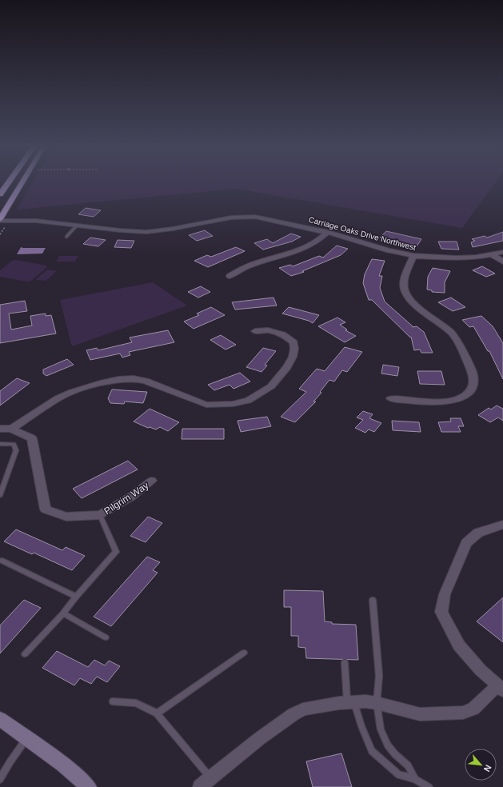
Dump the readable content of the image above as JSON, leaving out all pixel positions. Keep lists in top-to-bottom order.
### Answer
{
  "streets": {
    "street": ["Carriage Oaks Drive Northwest", "Pilgrim Way"]
  },
  "north": "bottom right"
}
